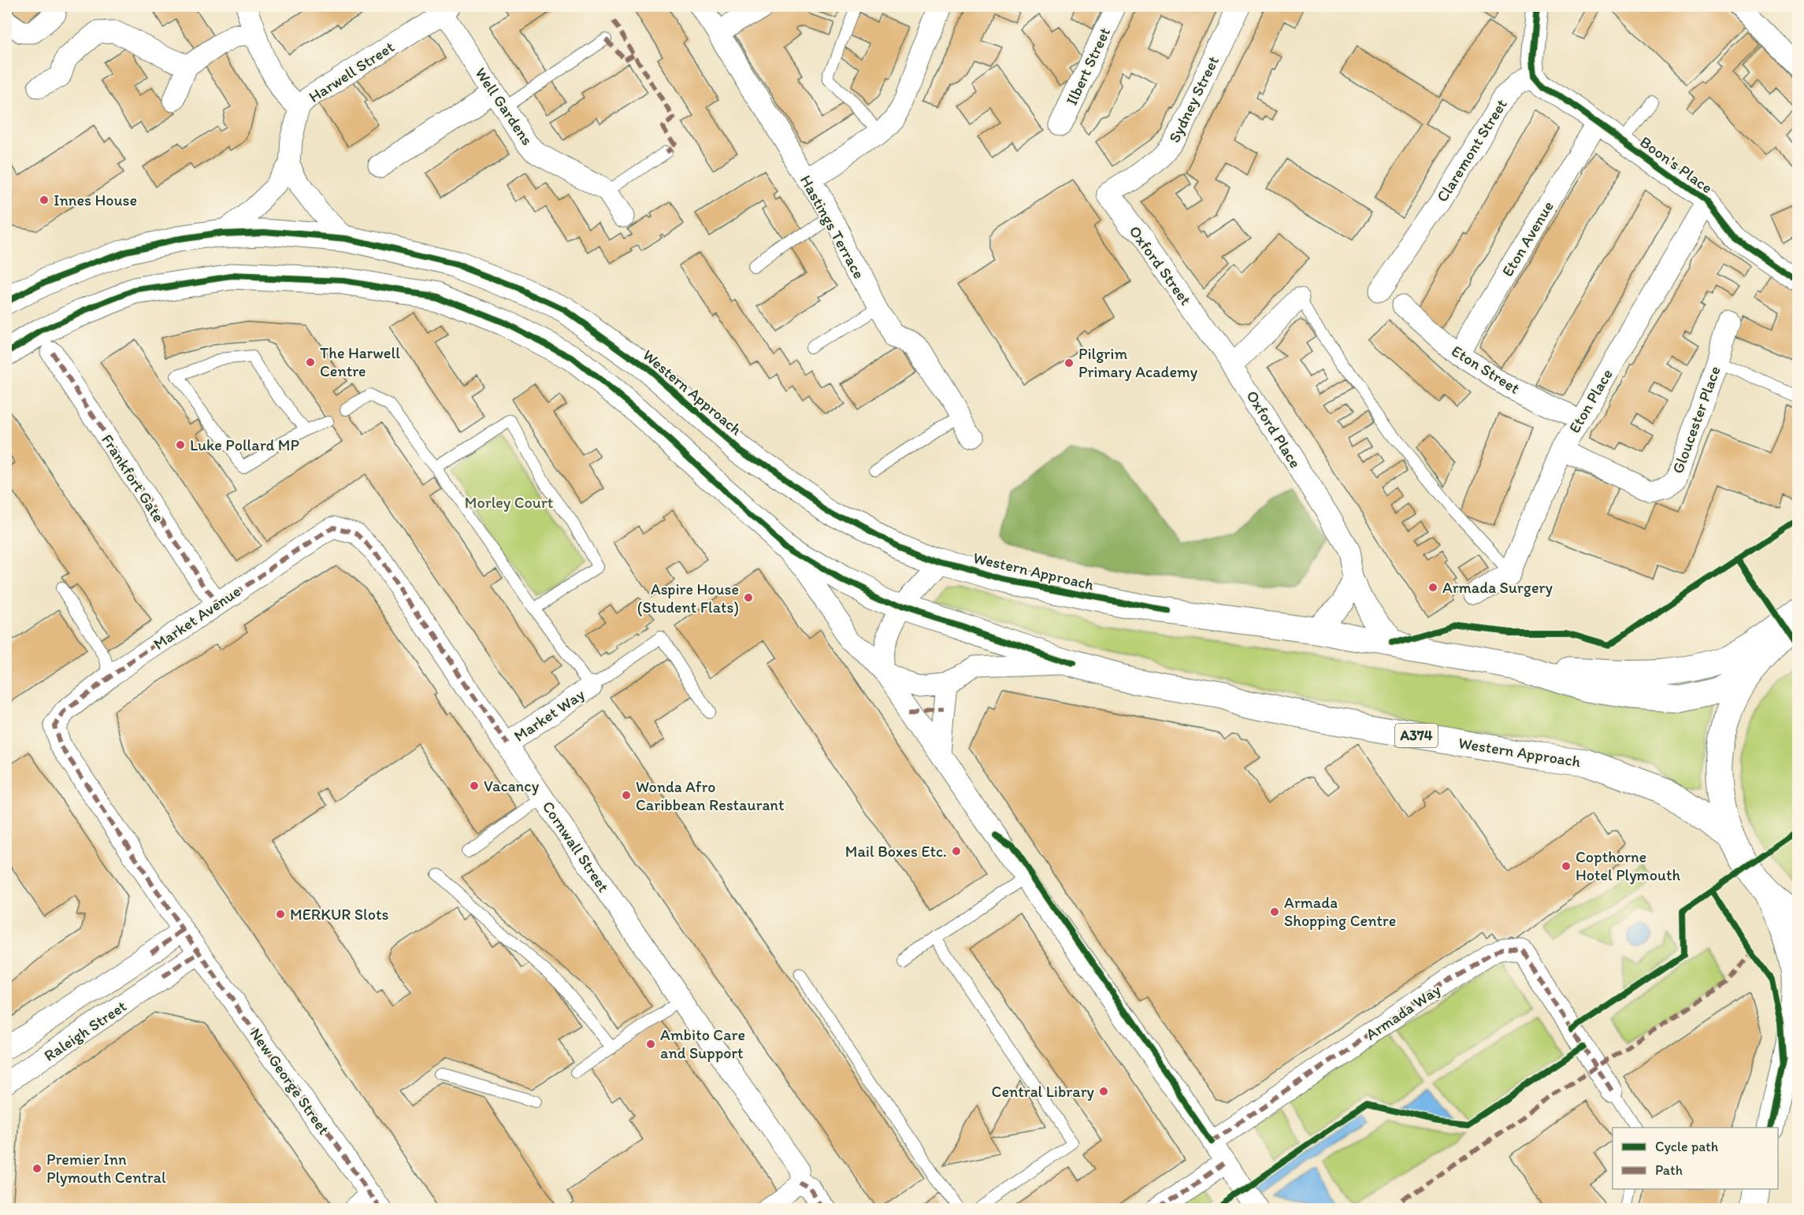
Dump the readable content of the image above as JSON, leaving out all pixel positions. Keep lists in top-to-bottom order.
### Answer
{
  "streets": {
    "main road": ["Western Approach", "A374"],
    "street": [
      "Ilbert Street",
      "Harwell Street",
      "Sydney Street",
      "Well Gardens",
      "Claremont Street",
      "Boon's Place",
      "Hastings Terrace",
      "Eton Avenue",
      "Oxford Street",
      "Eton Street",
      "Eton Place",
      "Gloucester Place",
      "Oxford Place",
      "Frankfort Gate",
      "Market Avenue",
      "Market Way",
      "Cornwall Street",
      "Armada Way",
      "Raleigh Street",
      "New George Street"
    ]
  },
  "crossings": [
    ["Harwell Street", "Well Gardens"],
    ["Harwell Street", "Western Approach"],
    ["Sydney Street", "Oxford Street"],
    ["Claremont Street", "Boon's Place"],
    ["Boon's Place", "Eton Avenue"],
    ["Boon's Place", "Eton Place"],
    ["Eton Avenue", "Eton Street"],
    ["Oxford Street", "Oxford Place"],
    ["Eton Street", "Eton Place"],
    ["Western Approach", "Oxford Place"],
    ["Eton Place", "Gloucester Place"],
    ["Frankfort Gate", "Market Avenue"],
    ["Market Avenue", "Cornwall Street"],
    ["Market Avenue", "New George Street"],
    ["Market Way", "Cornwall Street"],
    ["Raleigh Street", "New George Street"]
  ],
  "parks": ["Morley Court"],
  "places": [
    "Innes House",
    "The Harwell Centre",
    "Pilgrim Primary Academy",
    "Luke Pollard MP",
    "Armada Surgery",
    "Aspire House (Student Flats)",
    "Vacancy",
    "Wonda Afro Caribbean Restaurant",
    "Mail Boxes Etc.",
    "Copthorne Hotel Plymouth",
    "Armada Shopping Centre",
    "MERKUR Slots",
    "Ambito Care and Support",
    "Central Library",
    "Premier Inn Plymouth Central"
  ],
  "legend": ["Cycle path", "Path"]
}
